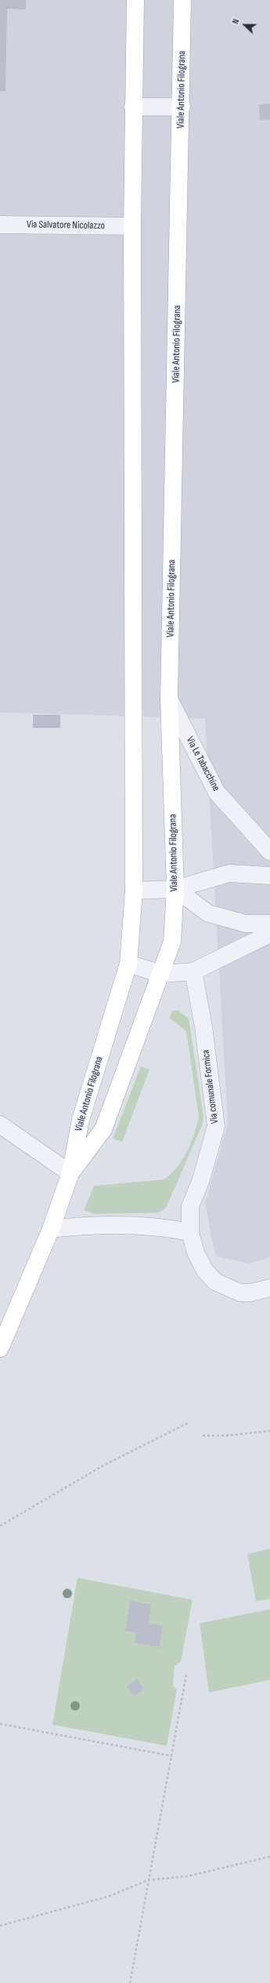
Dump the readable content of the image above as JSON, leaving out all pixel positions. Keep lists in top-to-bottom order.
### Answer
{
  "streets": {
    "main road": ["Viale Antonio Filograna"],
    "street": ["Via Salvatore Nicolazzo", "Via Le Tabacchine", "Via comunale Formica"]
  },
  "crossings": [
    ["Viale Antonio Filograna", "Via Salvatore Nicolazzo"],
    ["Viale Antonio Filograna", "Via Le Tabacchine"]
  ],
  "north": "left"
}
